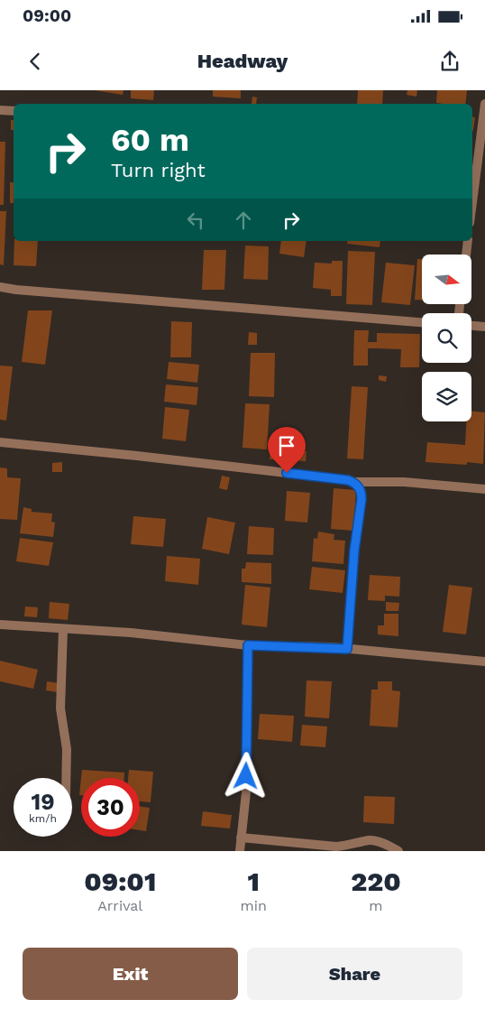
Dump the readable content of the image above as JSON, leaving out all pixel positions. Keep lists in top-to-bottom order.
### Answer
{
  "north": "right",
  "page": {
    "status": "09:00",
    "header": "Headway",
    "turn": ["60 m", "Turn right"],
    "speed": "19 km/h",
    "limit": "30",
    "eta": [
      "09:01",
      "Arrival",
      "1",
      "min",
      "220",
      "m"
    ],
    "buttons": ["Exit", "Share"]
  }
}
